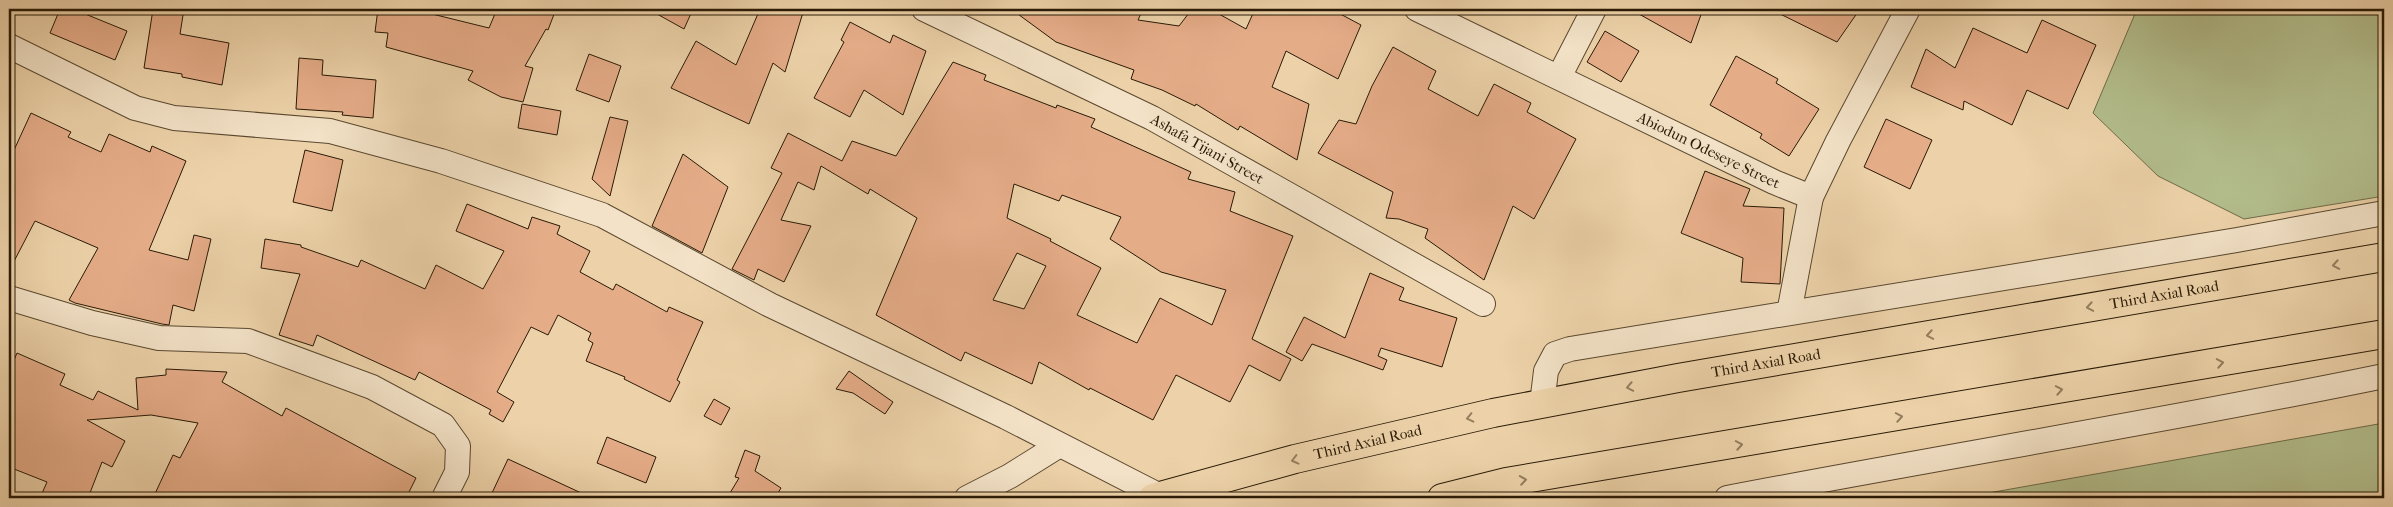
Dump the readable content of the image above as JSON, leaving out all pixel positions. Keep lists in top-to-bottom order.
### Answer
{
  "streets": {
    "highway": ["Third Axial Road"],
    "street": ["Ashafa Tijani Street", "Abiodun Odeseye Street"]
  }
}
